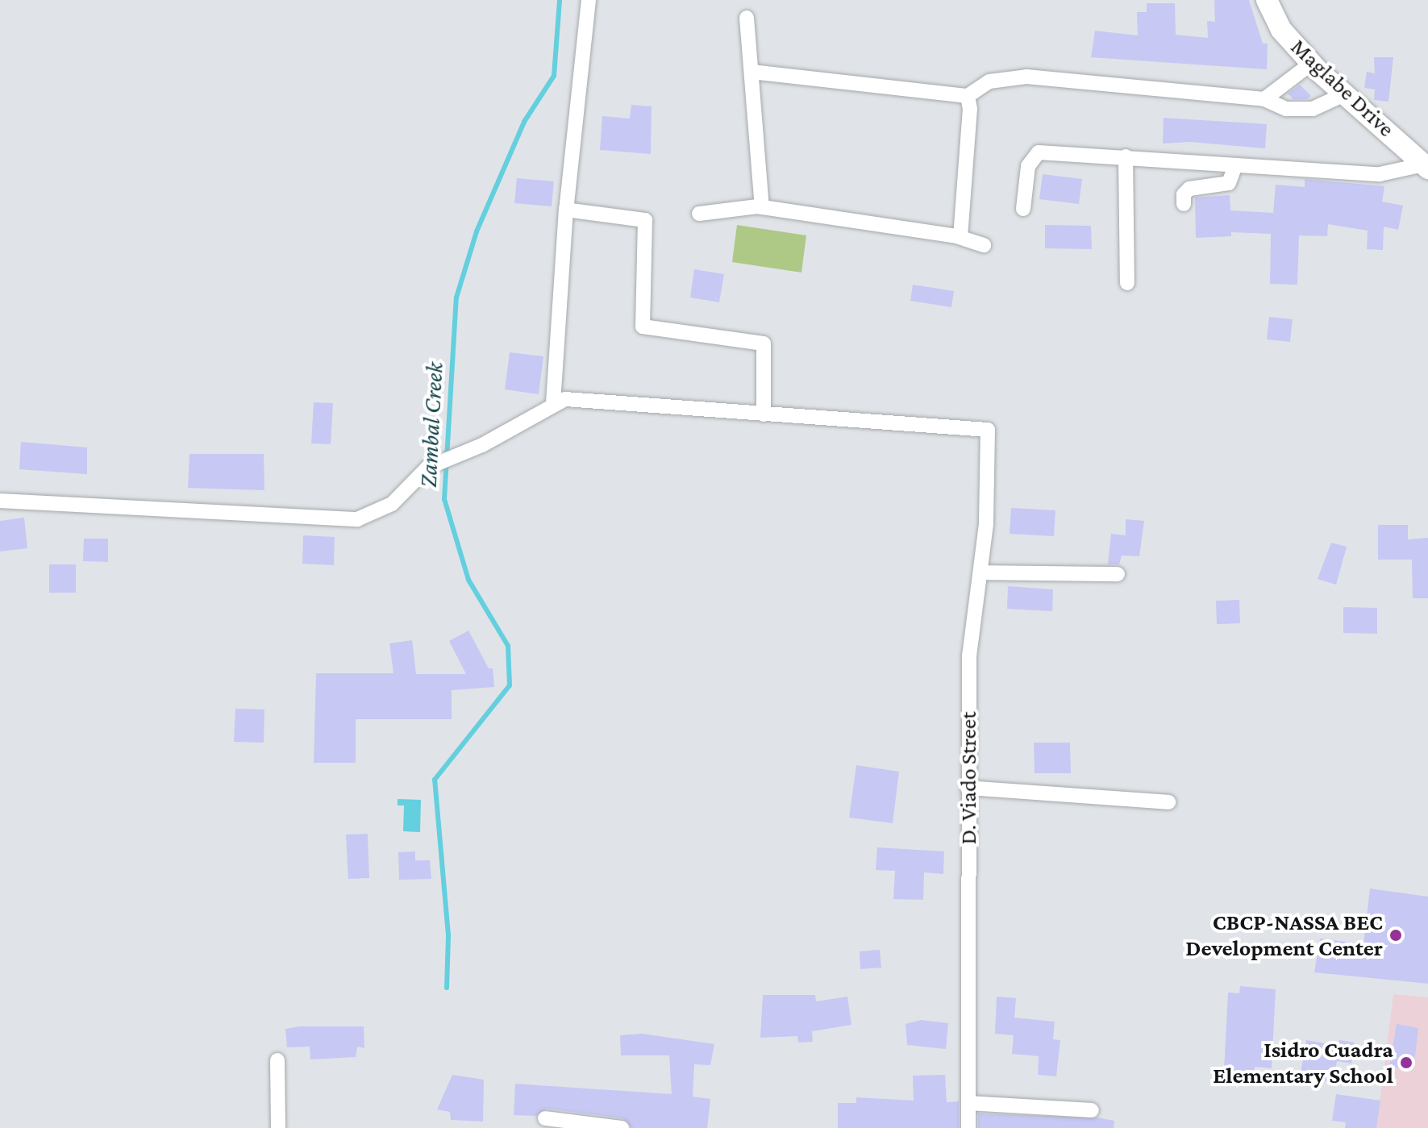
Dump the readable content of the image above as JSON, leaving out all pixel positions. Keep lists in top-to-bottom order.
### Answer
{
  "streets": {
    "main road": ["Maglabe Drive"],
    "street": ["D. Viado Street"]
  },
  "water": ["Zambal Creek"],
  "places": ["CBCP-NASSA BEC Development Center", "Isidro Cuadra Elementary School"]
}
